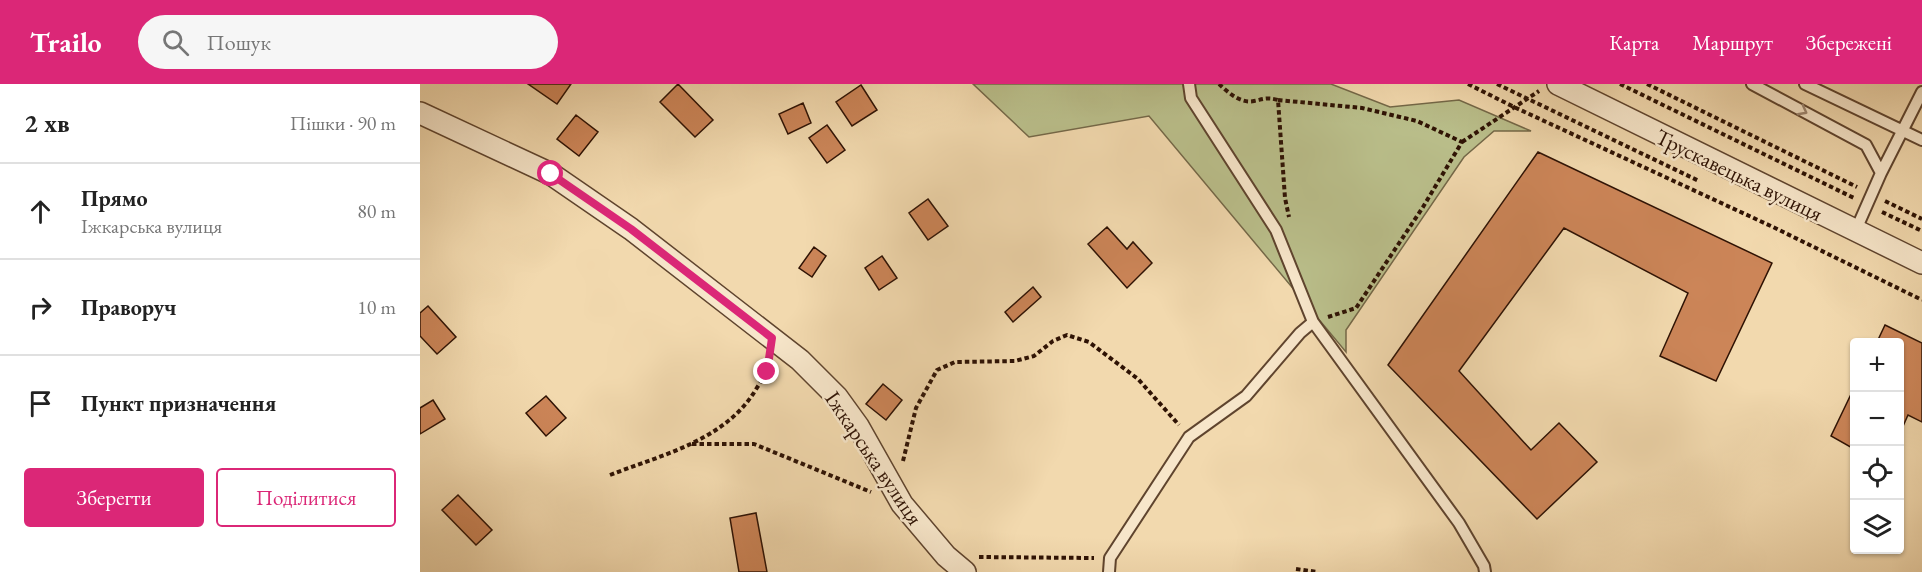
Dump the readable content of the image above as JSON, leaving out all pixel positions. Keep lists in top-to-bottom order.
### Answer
{
  "streets": {
    "street": ["Трускавецька вулиця", "Іжкарська вулиця"]
  },
  "page": {
    "header": "Trailo",
    "search": "Пошук",
    "nav": ["Карта", "Маршрут", "Збережені"],
    "heading": ["2 хв", "Пішки · 90 m"],
    "list": [
      ["Прямо", "Іжкарська вулиця", "80 m"],
      ["Праворуч", "10 m"],
      "Пункт призначення"
    ],
    "map_buttons": ["+", "−"],
    "buttons": ["Зберегти", "Поділитися"]
  }
}
